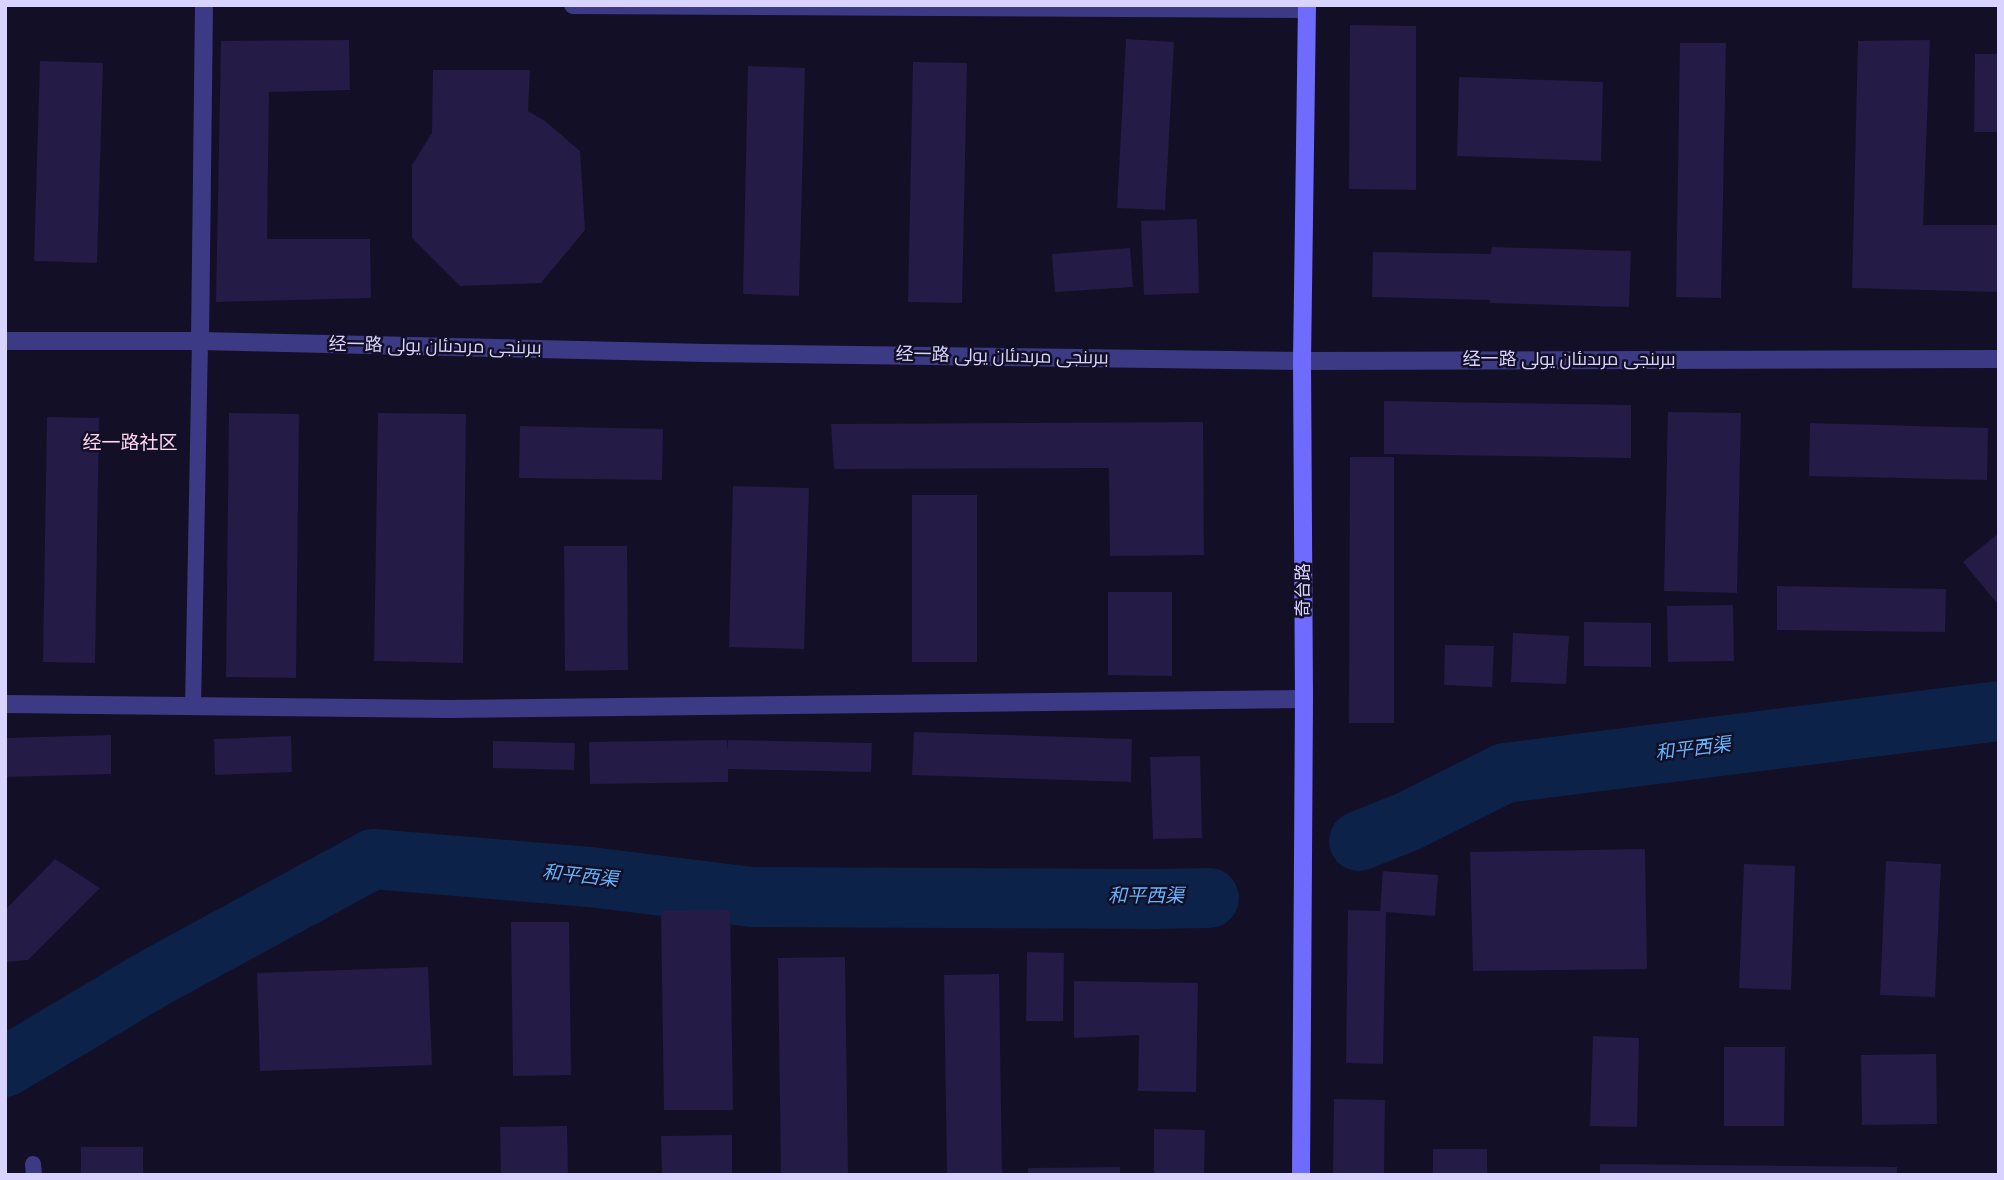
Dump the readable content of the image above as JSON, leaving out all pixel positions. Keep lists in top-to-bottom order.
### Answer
{
  "streets": {
    "street": ["经一路 بىرىنجى مرىدىئان يولى", "奇台路"]
  },
  "crossings": [
    ["经一路 بىرىنجى مرىدىئان يولى", "奇台路"]
  ],
  "districts": ["经一路社区"],
  "water": ["和平西渠"]
}
